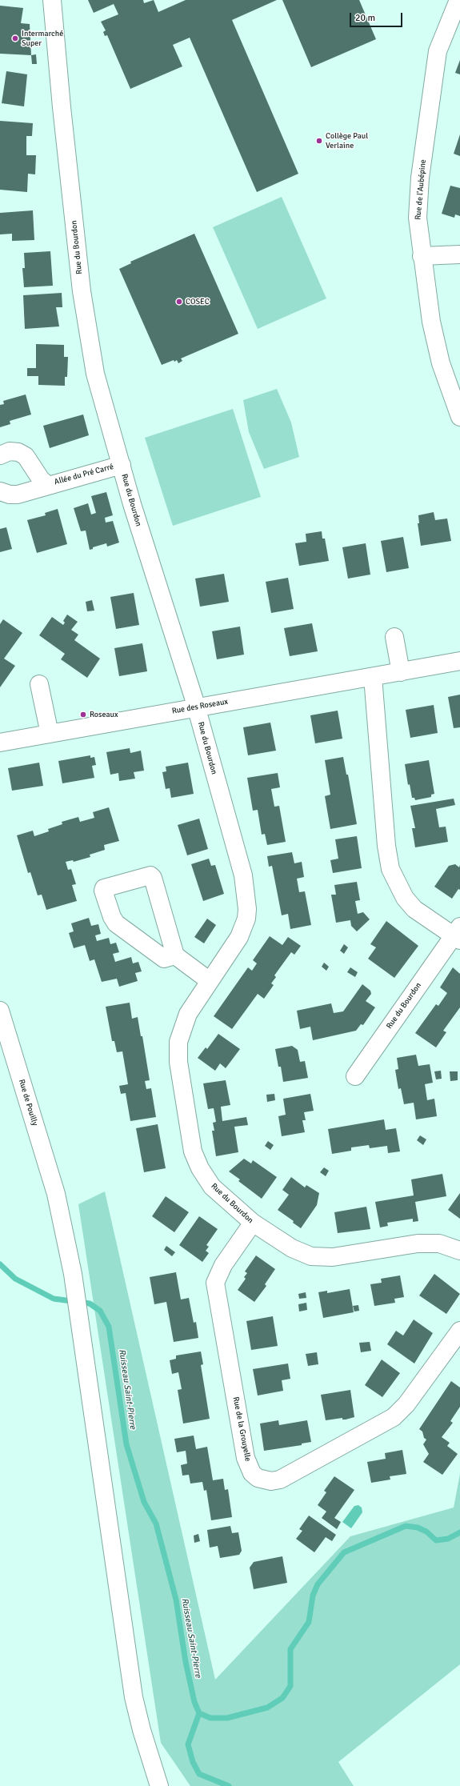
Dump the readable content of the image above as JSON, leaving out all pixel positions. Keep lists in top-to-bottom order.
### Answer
{
  "streets": {
    "street": [
      "Rue de l'Aubépine",
      "Rue du Bourdon",
      "Allée du Pré Carré",
      "Rue des Roseaux",
      "Rue de Pouilly",
      "Rue de la Grouyelle"
    ]
  },
  "crossings": [
    ["Rue du Bourdon", "Allée du Pré Carré"],
    ["Rue du Bourdon", "Rue des Roseaux"],
    ["Rue du Bourdon", "Rue de la Grouyelle"]
  ],
  "water": ["Ruisseau Saint-Pierre"],
  "places": [
    "Intermarché Super",
    "Collège Paul Verlaine",
    "COSEC",
    "Roseaux"
  ],
  "scale_bar": "20 m"
}
